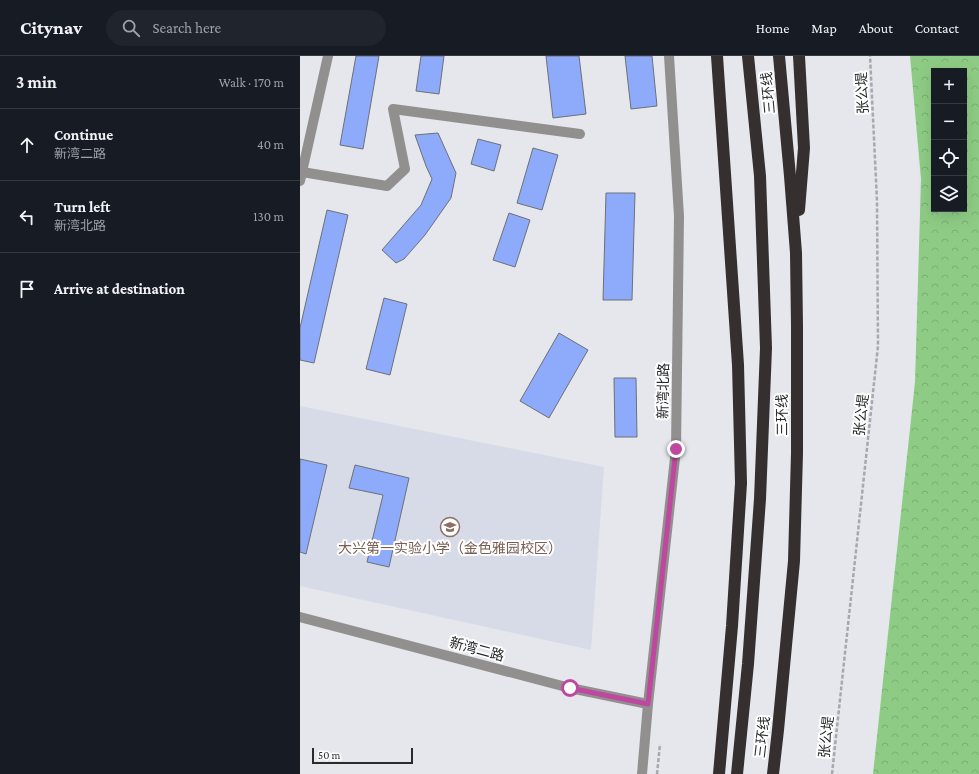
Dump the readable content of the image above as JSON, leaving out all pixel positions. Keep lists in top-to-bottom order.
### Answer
{
  "streets": {
    "highway": ["三环线"],
    "street": ["新湾北路", "新湾二路"],
    "path": ["张公堤"]
  },
  "crossings": [
    ["新湾北路", "新湾二路"]
  ],
  "places": {
    "school or university": ["大兴第一实验小学（金色雅园校区）"]
  },
  "scale_bar": "50 m",
  "page": {
    "header": "Citynav",
    "search": "Search here",
    "nav": [
      "Home",
      "Map",
      "About",
      "Contact"
    ],
    "heading": ["3 min", "Walk · 170 m"],
    "map_buttons": ["+", "−"],
    "list": [
      ["Continue", "新湾二路", "40 m"],
      ["Turn left", "新湾北路", "130 m"],
      "Arrive at destination"
    ],
    "scale": "50 m"
  }
}
